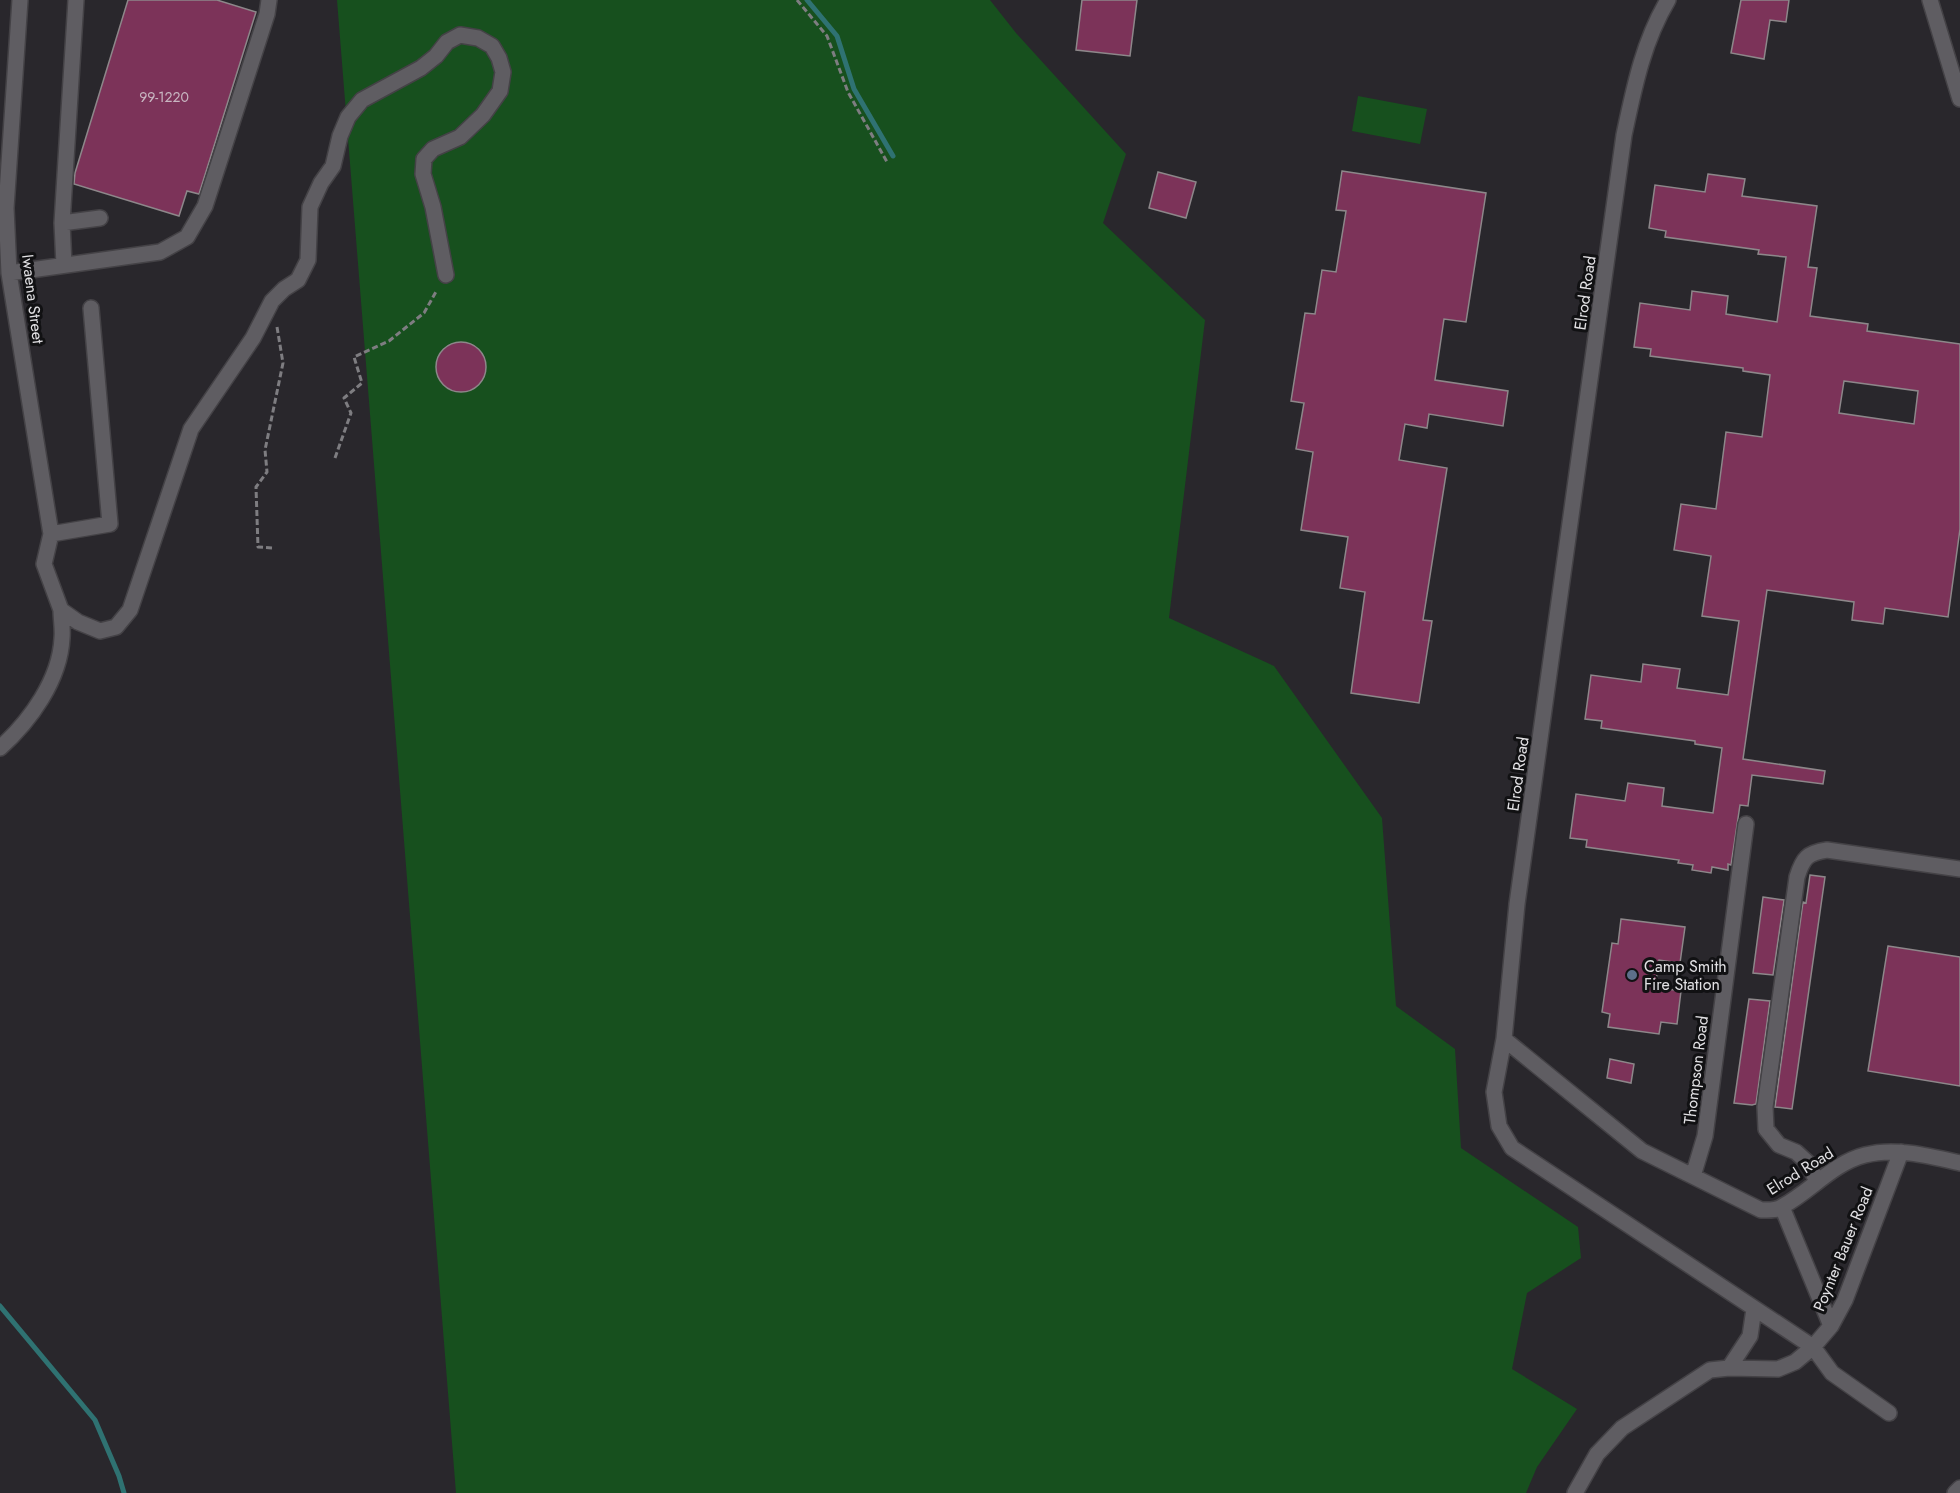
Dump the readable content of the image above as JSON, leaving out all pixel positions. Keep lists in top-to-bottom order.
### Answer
{
  "streets": {
    "street": [
      "Elrod Road",
      "Iwaena Street",
      "Thompson Road",
      "Poynter Bauer Road"
    ]
  },
  "crossings": [
    ["Elrod Road", "Thompson Road"],
    ["Elrod Road", "Poynter Bauer Road"]
  ],
  "places": ["Camp Smith Fire Station"],
  "house_numbers": ["99-1220"]
}
